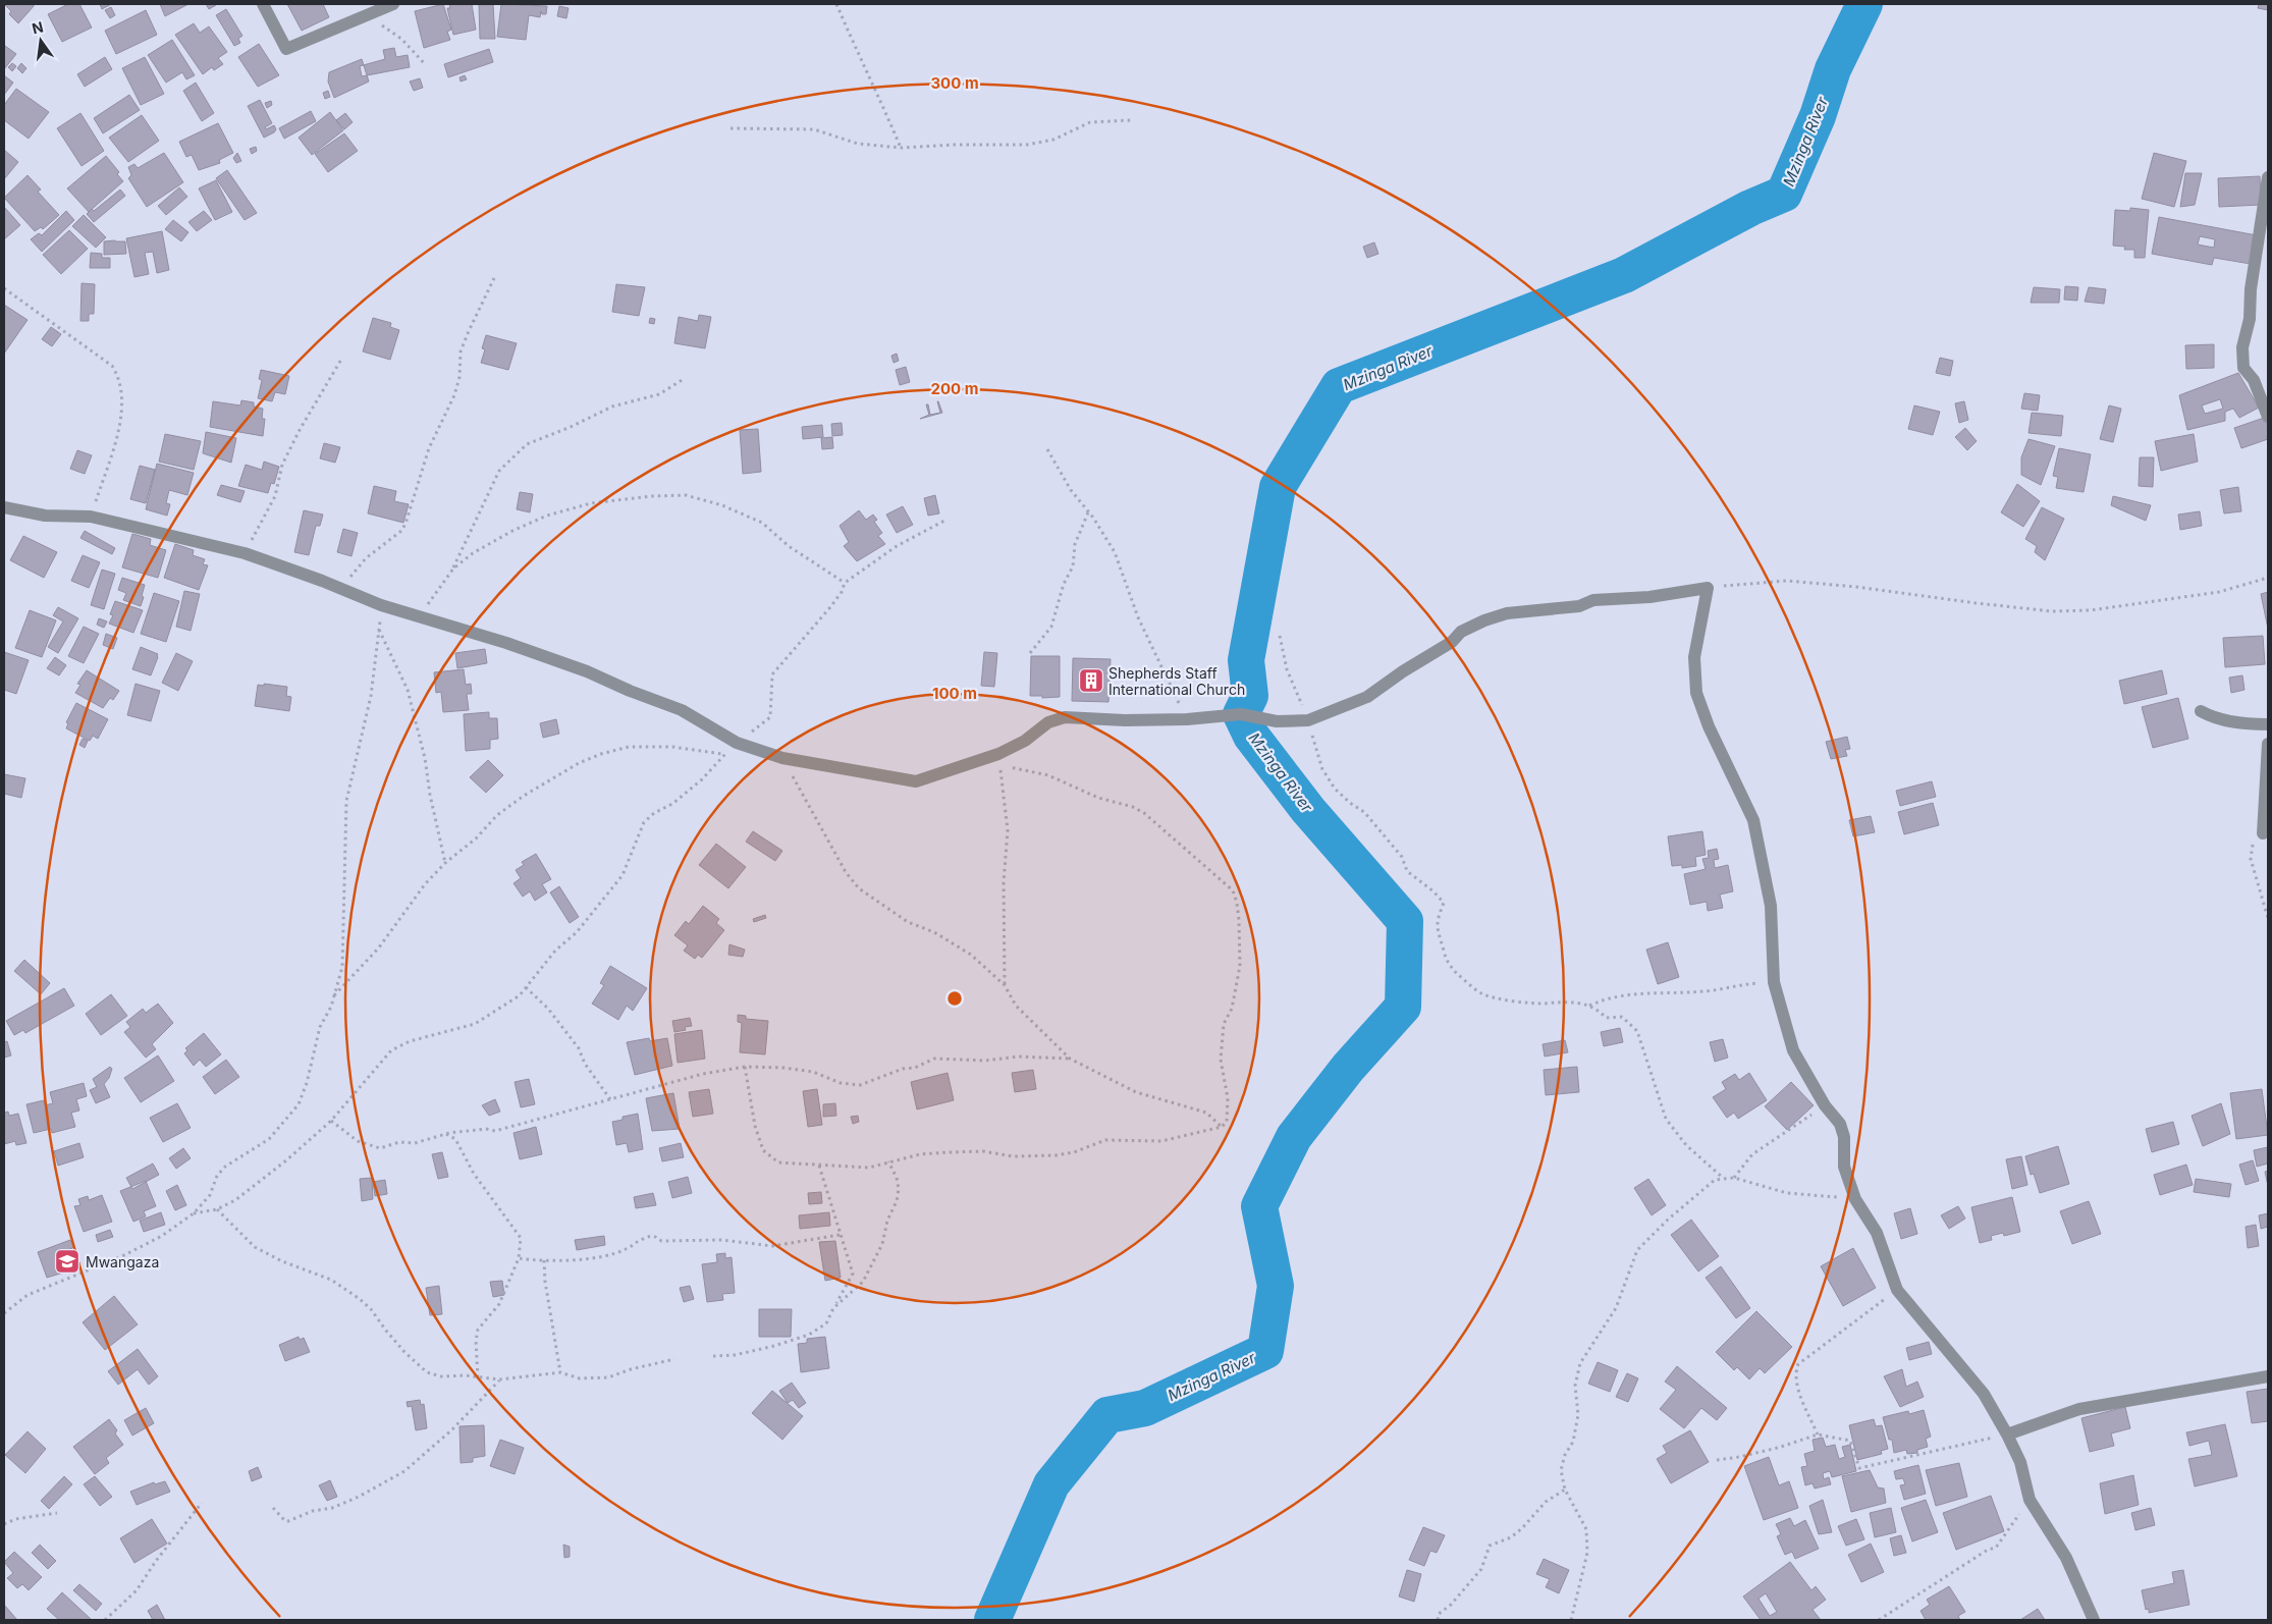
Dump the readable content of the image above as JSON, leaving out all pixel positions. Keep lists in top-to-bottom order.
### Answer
{
  "water": ["Mzinga River"],
  "places": {
    "building": ["Shepherds Staff International Church"],
    "school or university": ["Mwangaza"]
  },
  "north": "top",
  "rings": ["300 m", "200 m", "100 m"]
}
